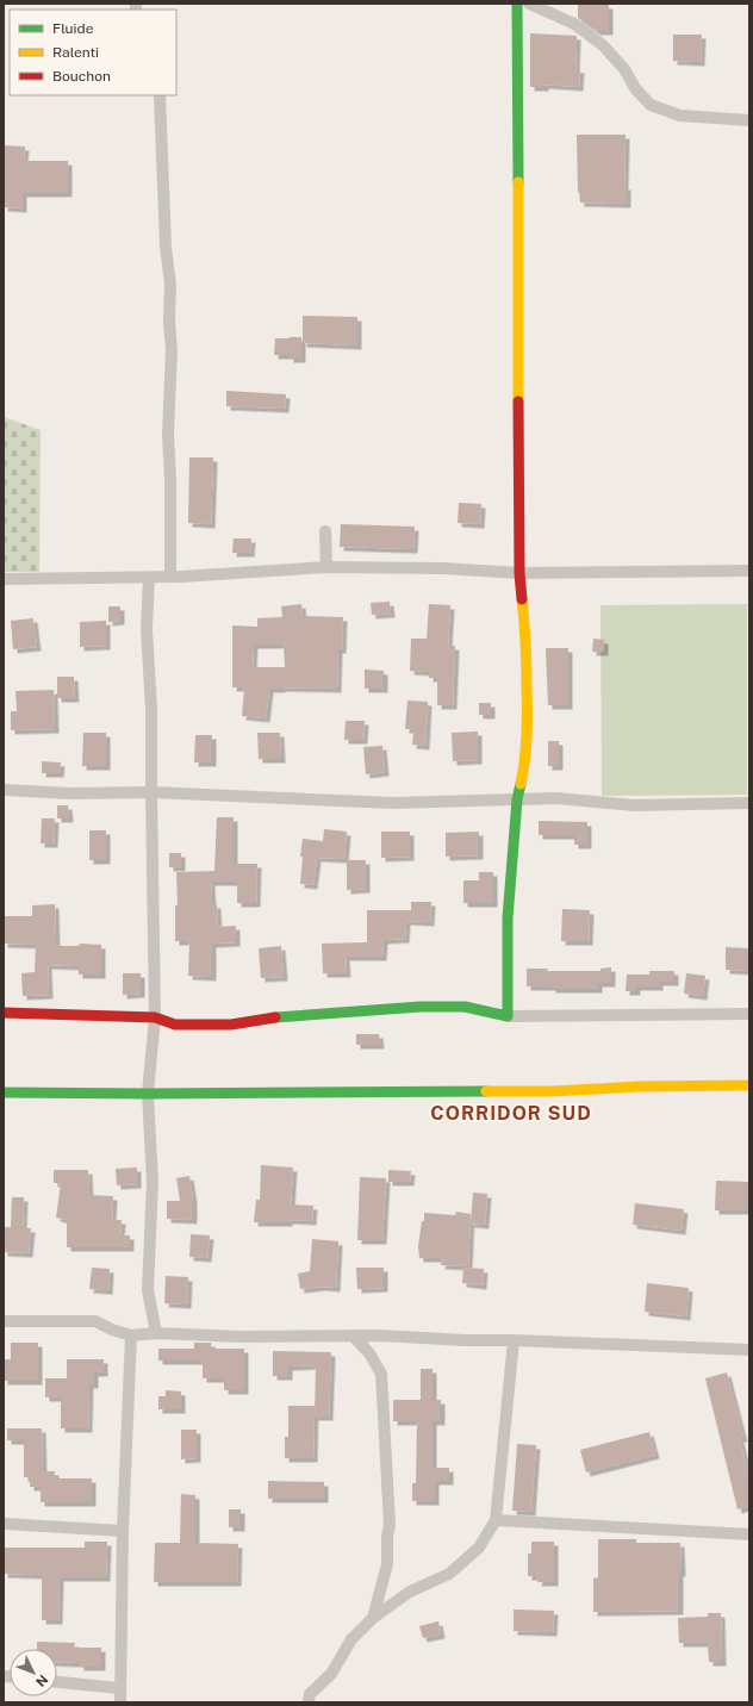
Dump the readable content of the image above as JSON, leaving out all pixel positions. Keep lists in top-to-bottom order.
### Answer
{
  "districts": ["CORRIDOR SUD"],
  "legend": ["Fluide", "Ralenti", "Bouchon"],
  "north": "bottom right"
}
